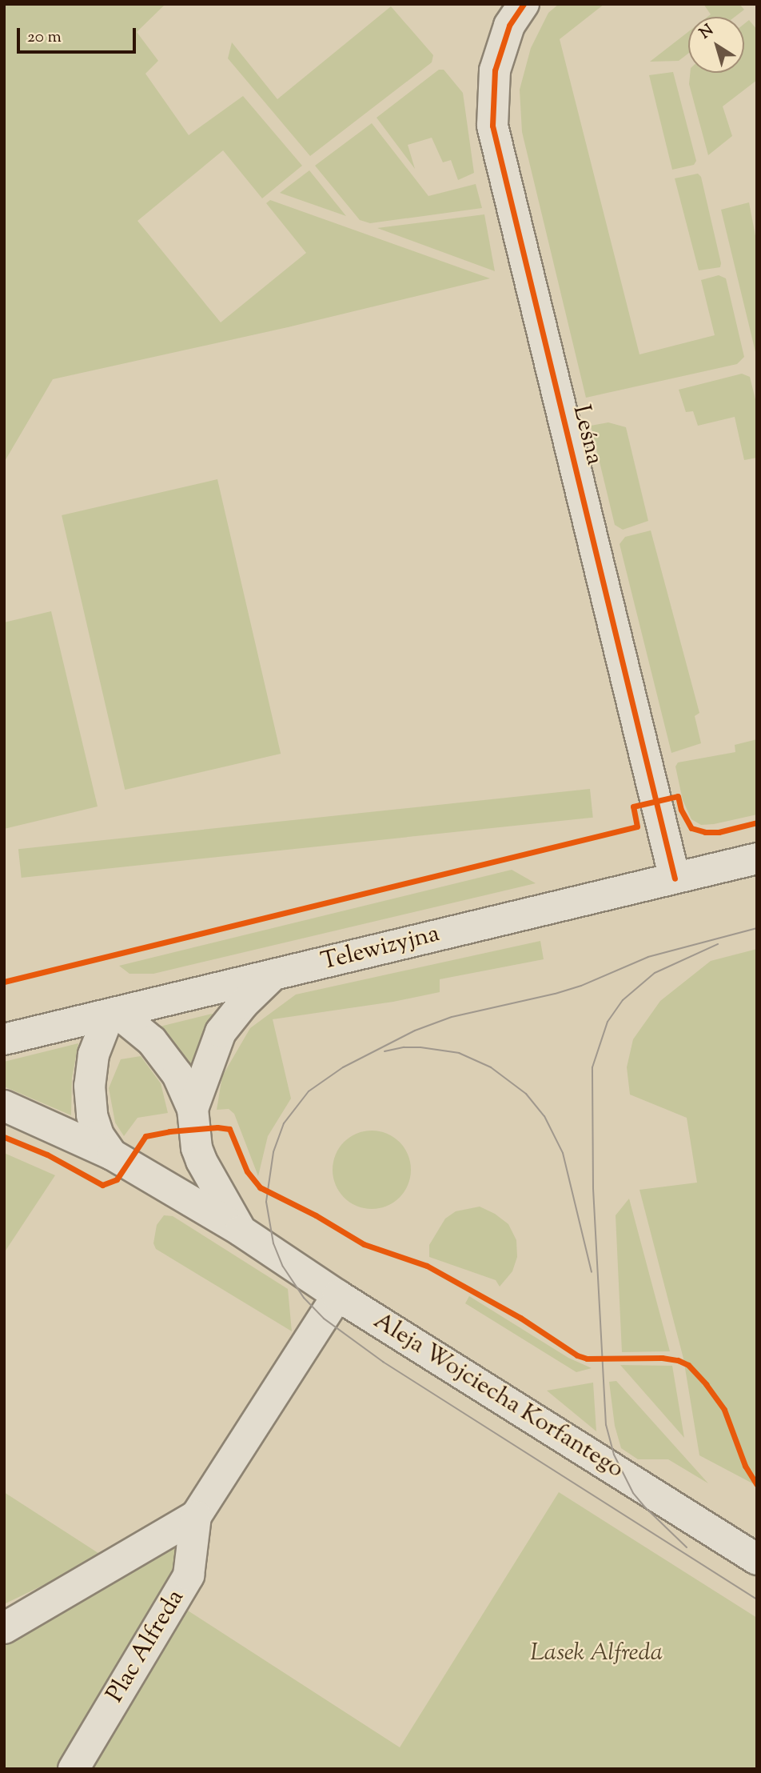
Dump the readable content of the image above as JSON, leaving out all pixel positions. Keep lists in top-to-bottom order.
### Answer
{
  "streets": {
    "street": [
      "Leśna",
      "Telewizyjna",
      "Aleja Wojciecha Korfantego",
      "Plac Alfreda"
    ]
  },
  "crossings": [
    ["Leśna", "Telewizyjna"],
    ["Telewizyjna", "Aleja Wojciecha Korfantego"],
    ["Aleja Wojciecha Korfantego", "Plac Alfreda"]
  ],
  "parks": ["Lasek Alfreda"],
  "scale_bar": "20 m",
  "north": "top left"
}
